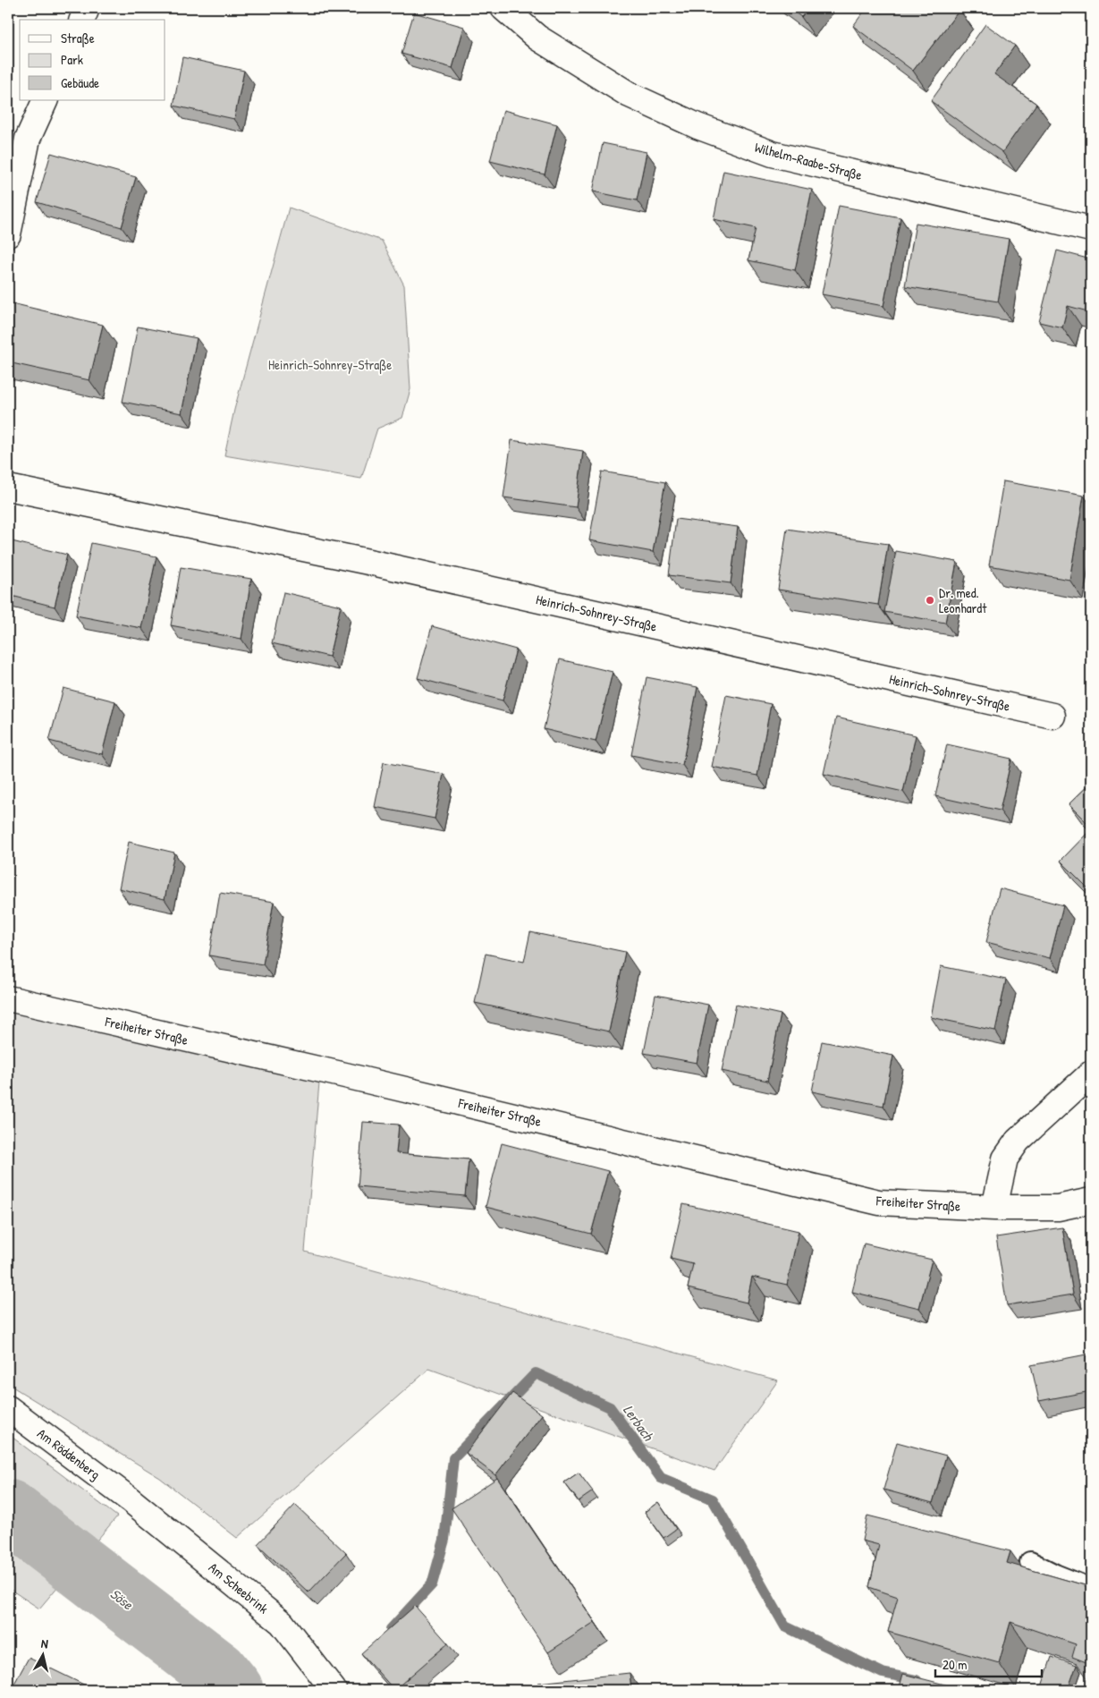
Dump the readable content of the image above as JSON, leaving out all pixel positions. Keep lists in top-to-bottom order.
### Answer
{
  "streets": {
    "street": [
      "Wilhelm-Raabe-Straße",
      "Heinrich-Sohnrey-Straße",
      "Freiheiter Straße",
      "Am Röddenberg",
      "Am Scheebrink"
    ]
  },
  "crossings": [
    ["Am Röddenberg", "Am Scheebrink"]
  ],
  "water": ["Lerbach", "Söse"],
  "parks": ["Heinrich-Sohnrey-Straße"],
  "places": ["Dr. med. Leonhardt"],
  "legend": ["Straße", "Park", "Gebäude"],
  "scale_bar": "20 m",
  "north": "top"
}
